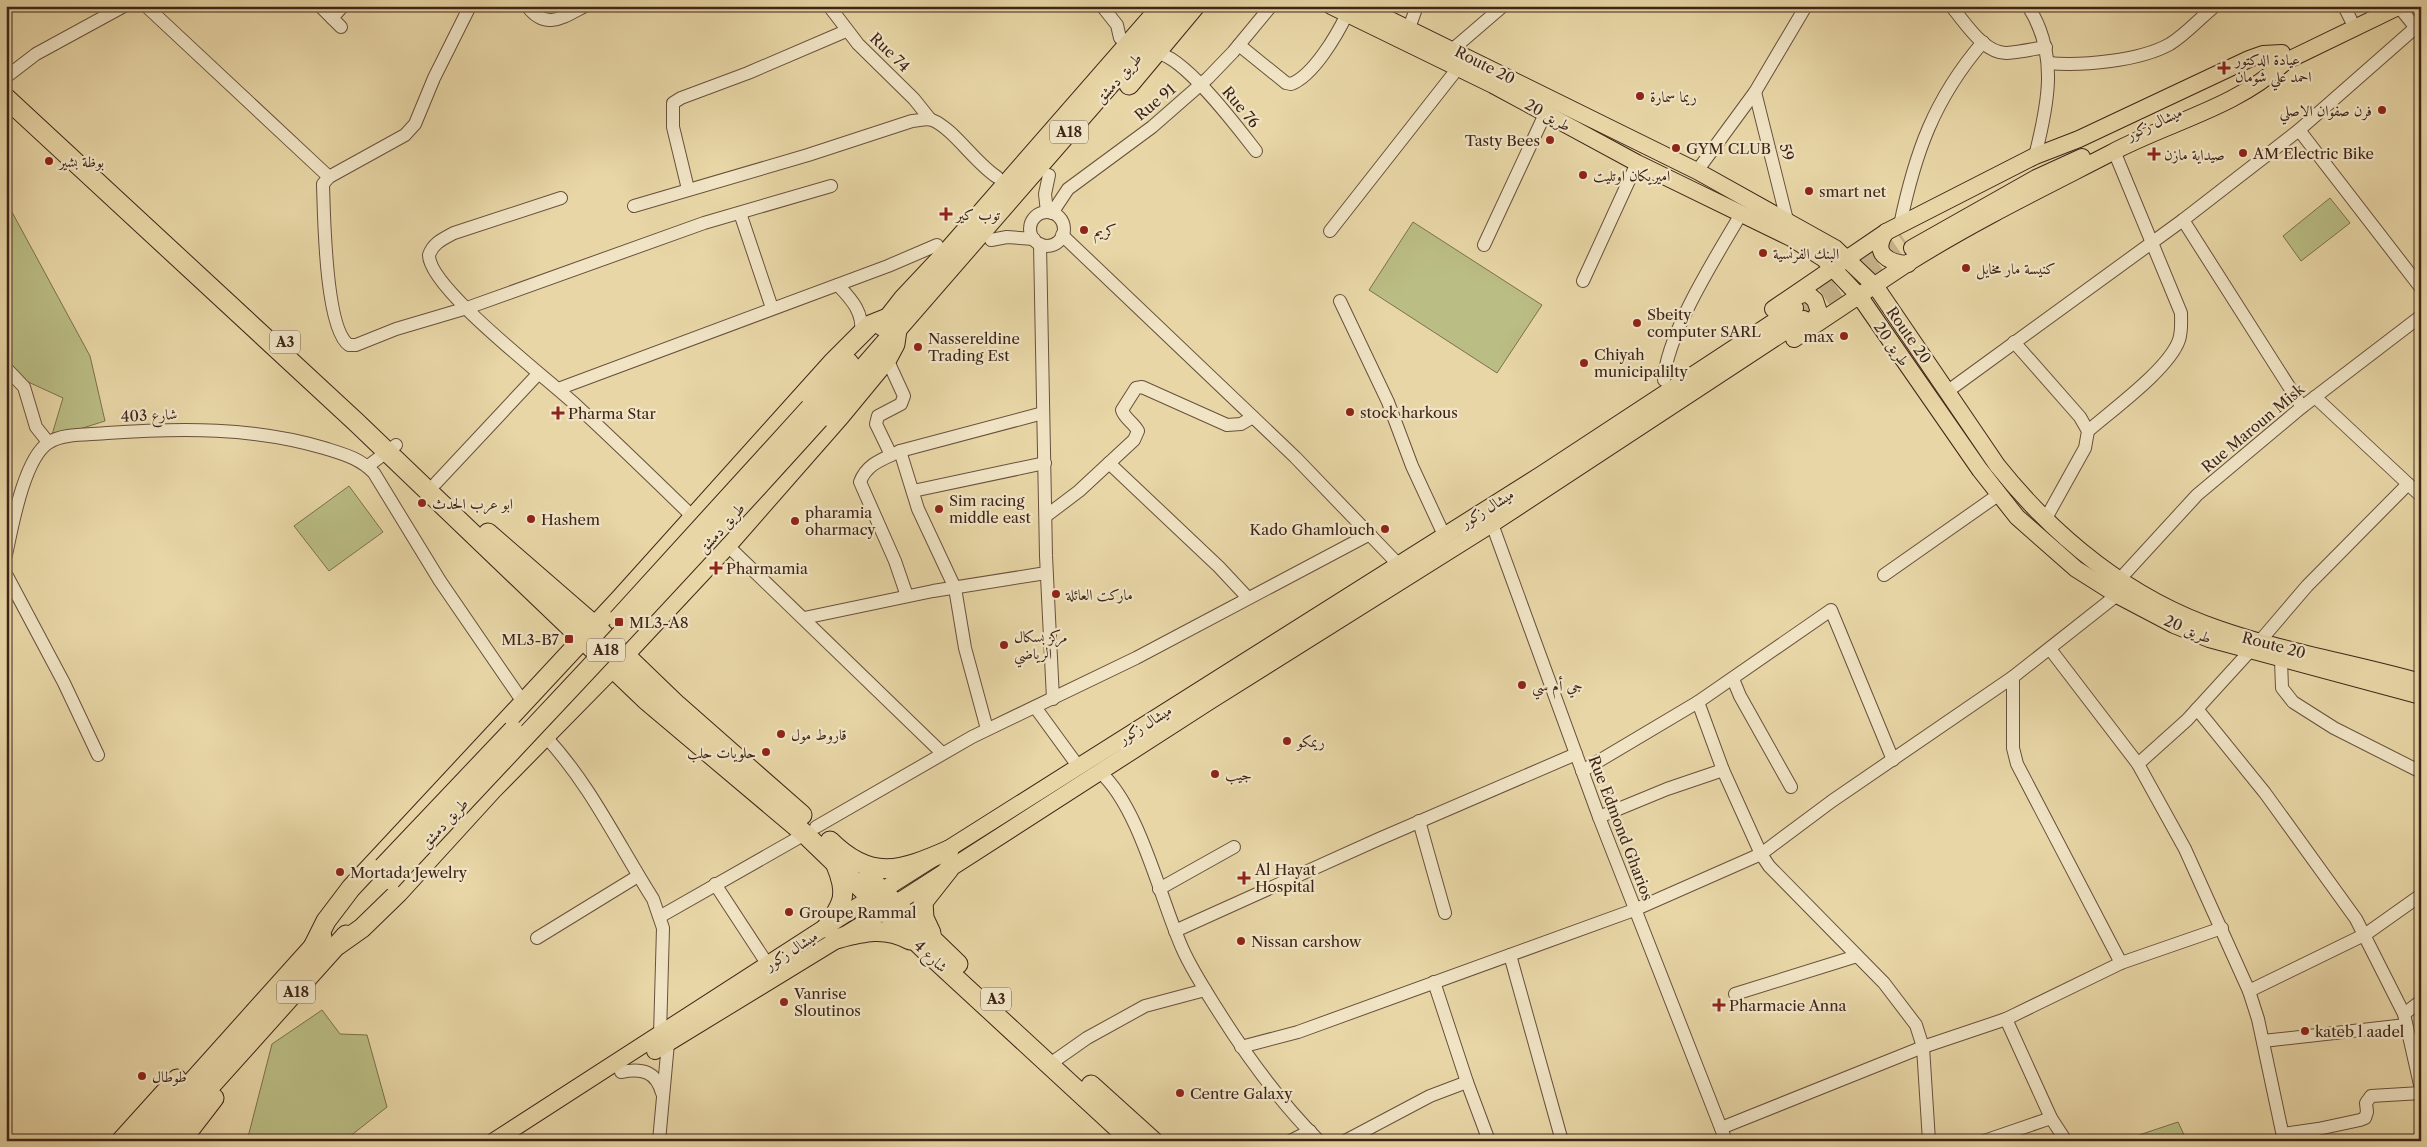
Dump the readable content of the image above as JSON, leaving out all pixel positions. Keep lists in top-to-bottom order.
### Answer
{
  "streets": {
    "highway": [
      "طريق دمشق",
      "A18",
      "A3",
      "شارع 4"
    ],
    "main road": ["Route 20", "طريق 20", "ميشال زكور"],
    "street": [
      "Rue 74",
      "Rue 91",
      "Rue 76",
      "59",
      "شارع 403",
      "Rue Maroun Misk",
      "Rue Edmond Gharios"
    ]
  },
  "crossings": [
    ["Route 20", "طريق 20"],
    ["Route 20", "59"],
    ["Route 20", "Rue Maroun Misk"],
    ["Rue 91", "Rue 76"],
    ["طريق 20", "Rue Maroun Misk"],
    ["ميشال زكور", "Rue Edmond Gharios"],
    ["ميشال زكور", "شارع 4"],
    ["A3", "شارع 4"],
    ["Rue Maroun Misk", "Rue Edmond Gharios"]
  ],
  "places": {
    "health": [
      "عيادة الدكتور احمد علي شومان",
      "صيداية مازن",
      "توب كير",
      "Pharma Star",
      "Pharmamia",
      "Al Hayat Hospital",
      "Pharmacie Anna"
    ],
    "other": [
      "ريما سمارة",
      "فرن صفوان الاصلي",
      "Tasty Bees",
      "GYM CLUB",
      "AM Electric Bike",
      "بوظة بشير",
      "اميريكان اوتليت",
      "smart net",
      "كريم",
      "البنك الفرنسية",
      "كنيسة مار مخايل",
      "Sbeity computer SARL",
      "max",
      "Nassereldine Trading Est",
      "Chiyah municipalilty",
      "stock harkous",
      "ابو عرب الحدث",
      "Sim racing middle east",
      "Hashem",
      "pharamia oharmacy",
      "Kado Ghamlouch",
      "ماركت العائلة",
      "مركز بسكال الرياضي",
      "جي أم سي",
      "قاروط مول",
      "ريمكو",
      "حلويات حلب",
      "جيب",
      "Mortada Jewelry",
      "Groupe Rammal",
      "Nissan carshow",
      "Vanrise Sloutinos",
      "kateb l aadel",
      "طوطال",
      "Centre Galaxy"
    ],
    "transit": ["ML3-A8", "ML3-B7"]
  }
}
